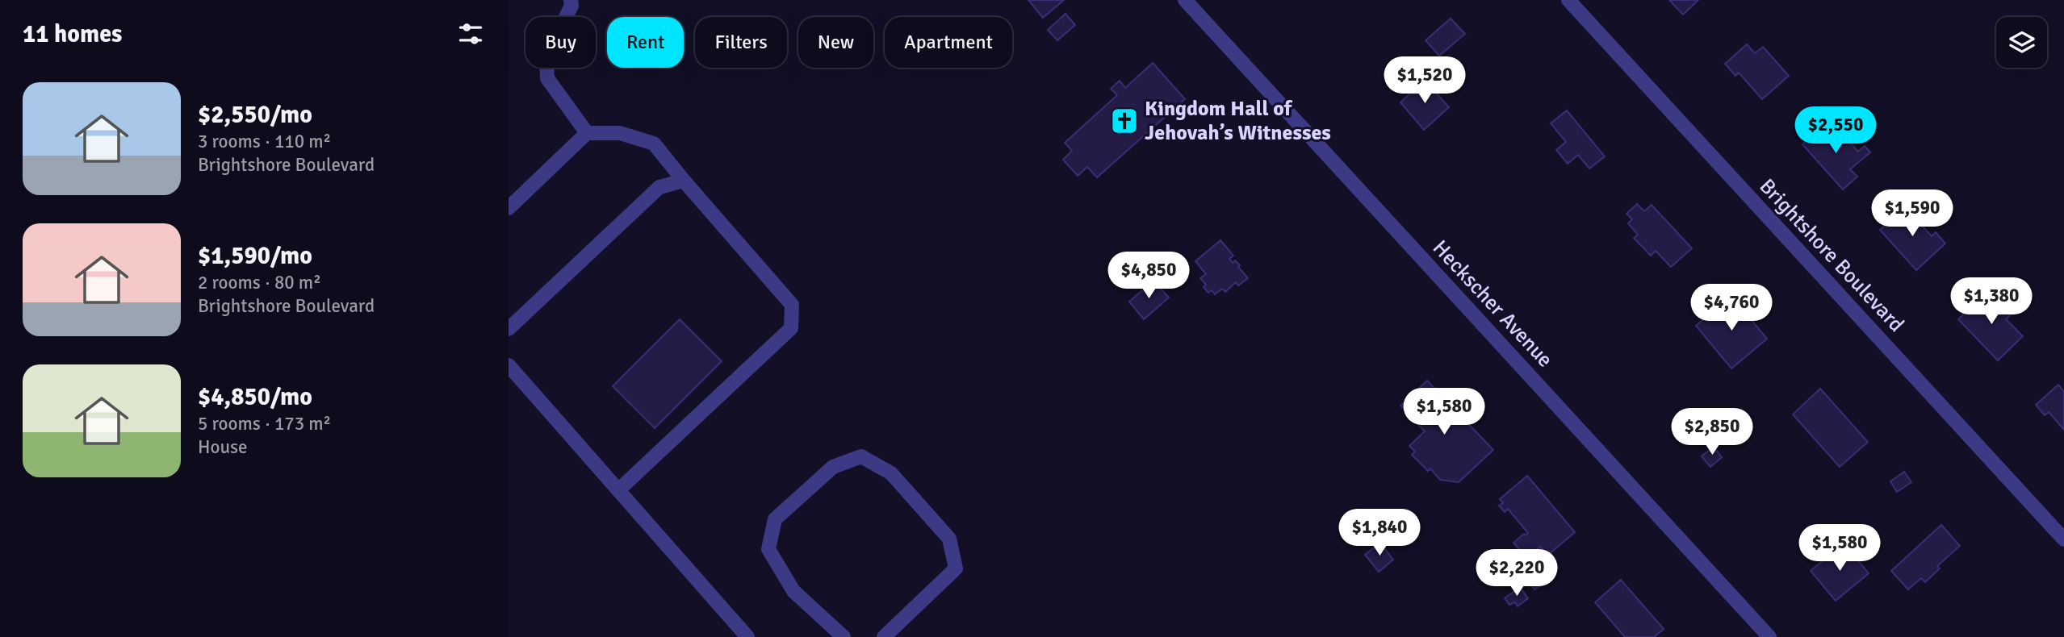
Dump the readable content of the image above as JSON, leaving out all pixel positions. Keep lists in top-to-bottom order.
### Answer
{
  "streets": {
    "street": ["Brightshore Boulevard", "Heckscher Avenue"]
  },
  "places": {
    "church": ["Kingdom Hall of Jehovah’s Witnesses"]
  },
  "page": {
    "heading": "11 homes",
    "chip": [
      "Buy",
      "Rent",
      "Filters",
      "New",
      "Apartment"
    ],
    "price": [
      "$1,520",
      "$2,550",
      "$1,590",
      "$4,850",
      "$1,380",
      "$4,760",
      "$1,580",
      "$2,850",
      "$1,840",
      "$1,580",
      "$2,220"
    ],
    "list": [
      {
        "name": "$2,550/mo",
        "note": "3 rooms · 110 m² · Brightshore Boulevard"
      },
      {
        "name": "$1,590/mo",
        "note": "2 rooms · 80 m² · Brightshore Boulevard"
      },
      {
        "name": "$4,850/mo",
        "note": "5 rooms · 173 m² · House"
      }
    ]
  }
}
